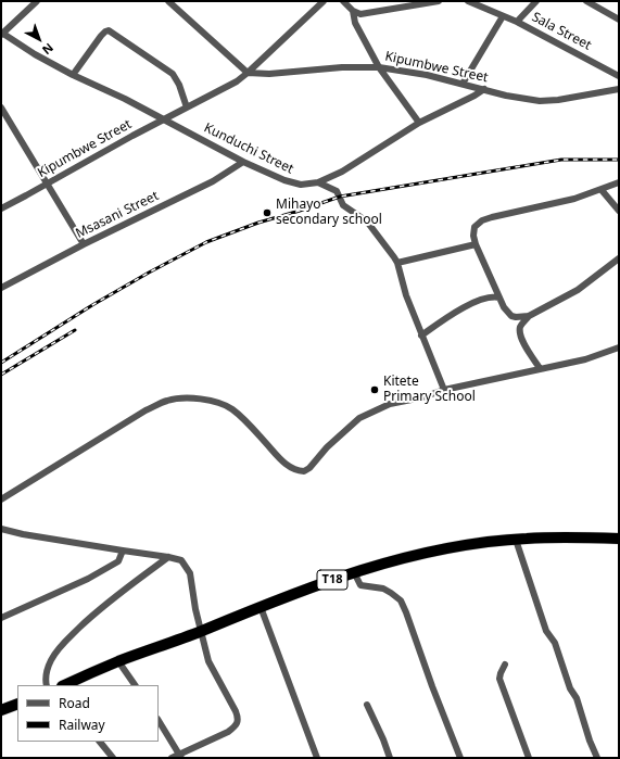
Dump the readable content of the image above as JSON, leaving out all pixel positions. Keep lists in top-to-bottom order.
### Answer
{
  "streets": {
    "highway": ["T18"],
    "street": [
      "Sala Street",
      "Kipumbwe Street",
      "Kunduchi Street",
      "Msasani Street"
    ]
  },
  "crossings": [
    ["Kipumbwe Street", "Kunduchi Street"],
    ["Kunduchi Street", "Msasani Street"]
  ],
  "places": ["Mihayo secondary school", "Kitete Primary School"],
  "legend": ["Road", "Railway"],
  "north": "bottom right"
}
